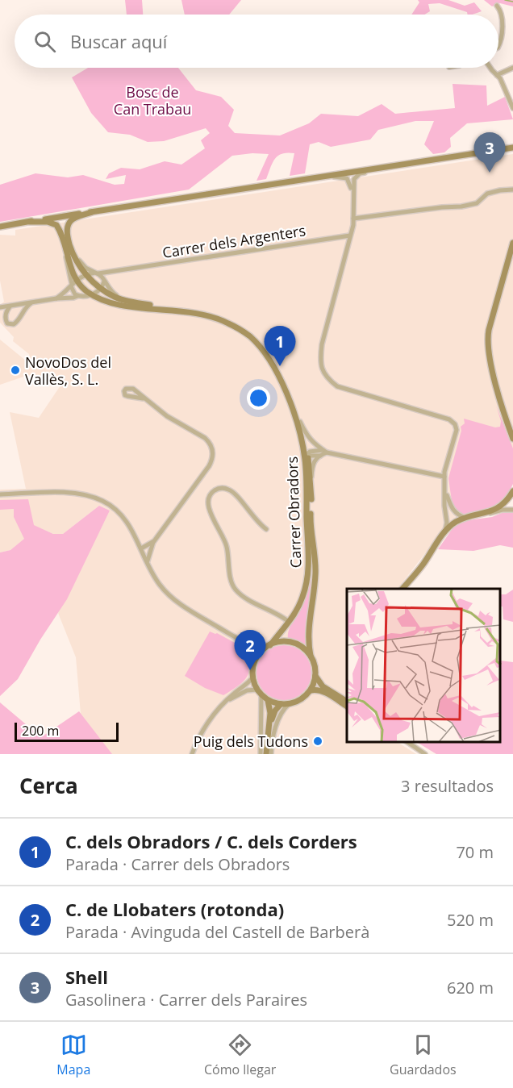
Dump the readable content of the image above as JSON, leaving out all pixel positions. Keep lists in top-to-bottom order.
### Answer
{
  "streets": {
    "street": ["Carrer dels Argenters", "Carrer Obradors"]
  },
  "parks": ["Bosc de Can Trabau"],
  "places": ["NovoDos del Vallès, S. L.", "Puig dels Tudons"],
  "scale_bar": "200 m",
  "page": {
    "search": "Buscar aquí",
    "pins": ["3", "1", "2"],
    "scale": "200 m",
    "heading": ["Cerca", "3 resultados"],
    "list": [
      {
        "mark": "1",
        "name": "C. dels Obradors / C. dels Corders",
        "note": "Parada · Carrer dels Obradors",
        "value": "70 m"
      },
      {
        "mark": "2",
        "name": "C. de Llobaters (rotonda)",
        "note": "Parada · Avinguda del Castell de Barberà",
        "value": "520 m"
      },
      {
        "mark": "3",
        "name": "Shell",
        "note": "Gasolinera · Carrer dels Paraires",
        "value": "620 m"
      }
    ],
    "nav": ["Mapa", "Cómo llegar", "Guardados"]
  }
}
